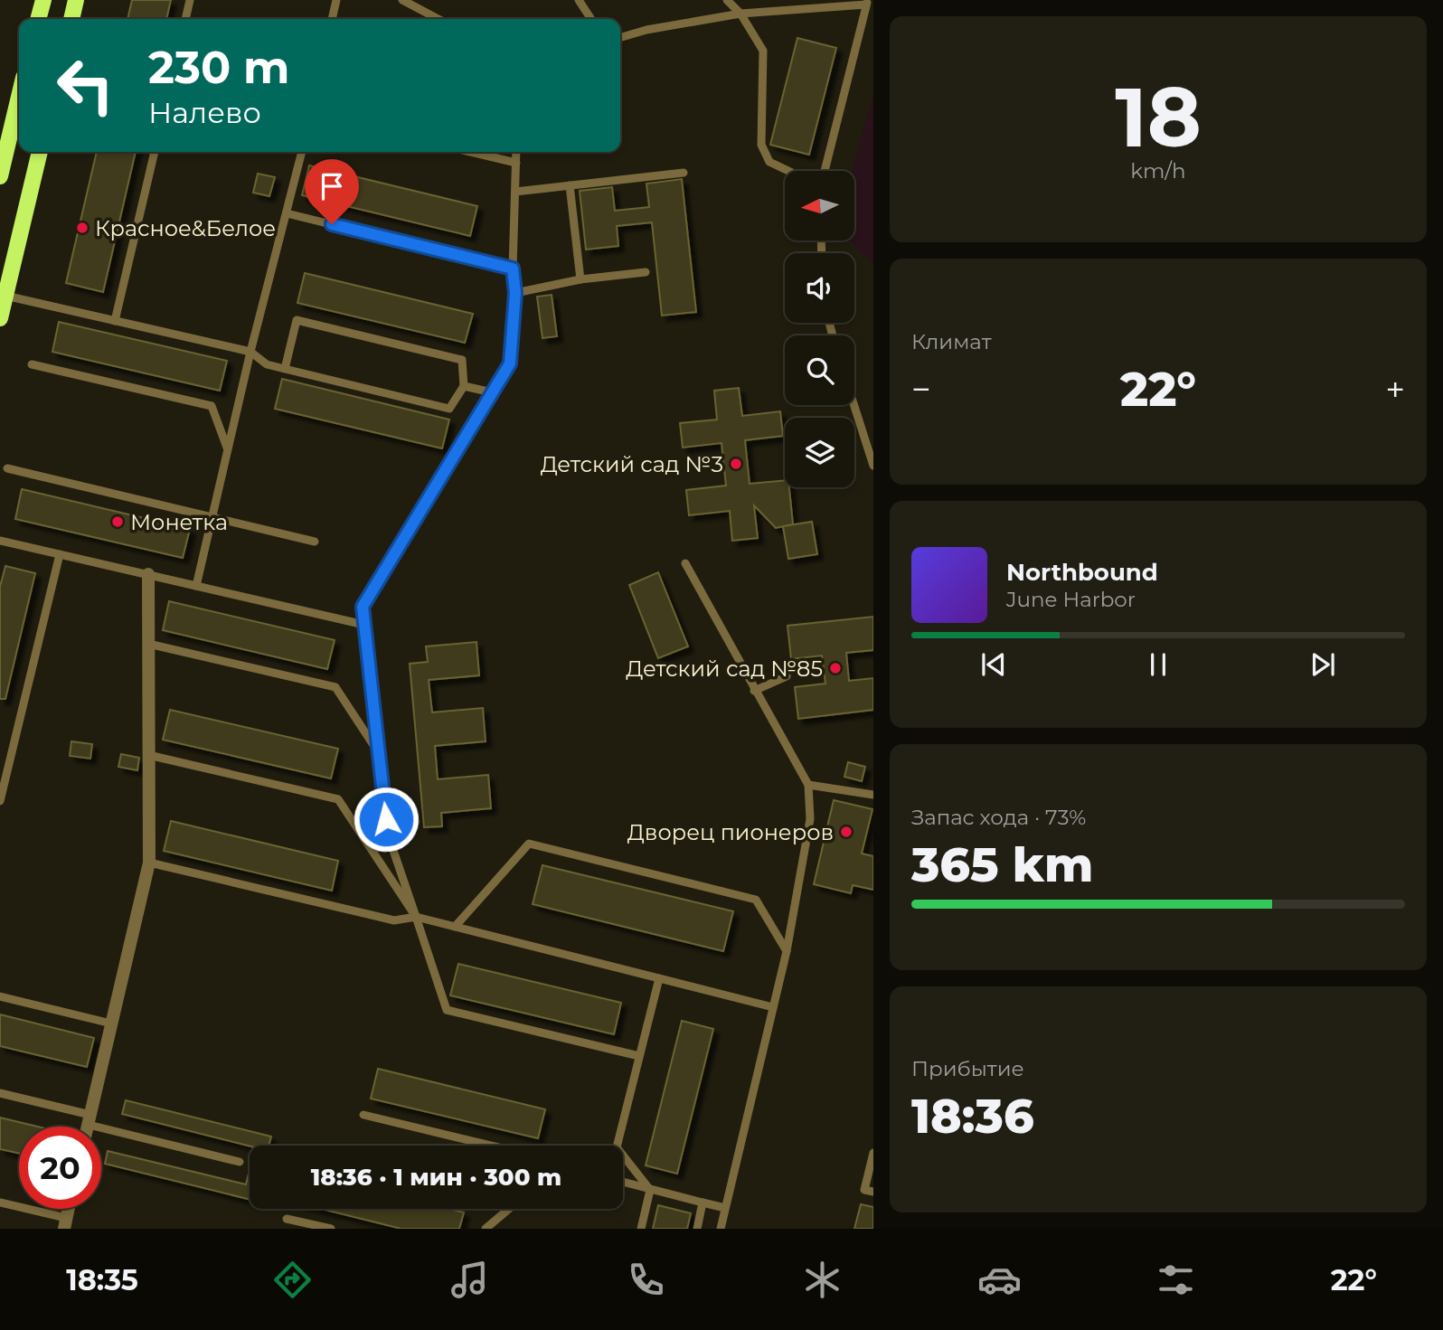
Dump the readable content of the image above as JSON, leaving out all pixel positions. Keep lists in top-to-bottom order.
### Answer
{
  "places": [
    "Красное&Белое",
    "Детский сад №3",
    "Монетка",
    "Детский сад №85",
    "Дворец пионеров"
  ],
  "north": "left",
  "page": {
    "tile": [
      ["18", "km/h"],
      "Климат",
      ["Запас хода · 73%", "365 km"],
      ["Прибытие", "18:36"]
    ],
    "turn": ["230 m", "Налево"],
    "heat": ["−", "22°", "+"],
    "song": ["Northbound", "June Harbor"],
    "limit": "20",
    "trip": "18:36 · 1 мин · 300 m",
    "tabs": ["18:35", "22°"]
  }
}
